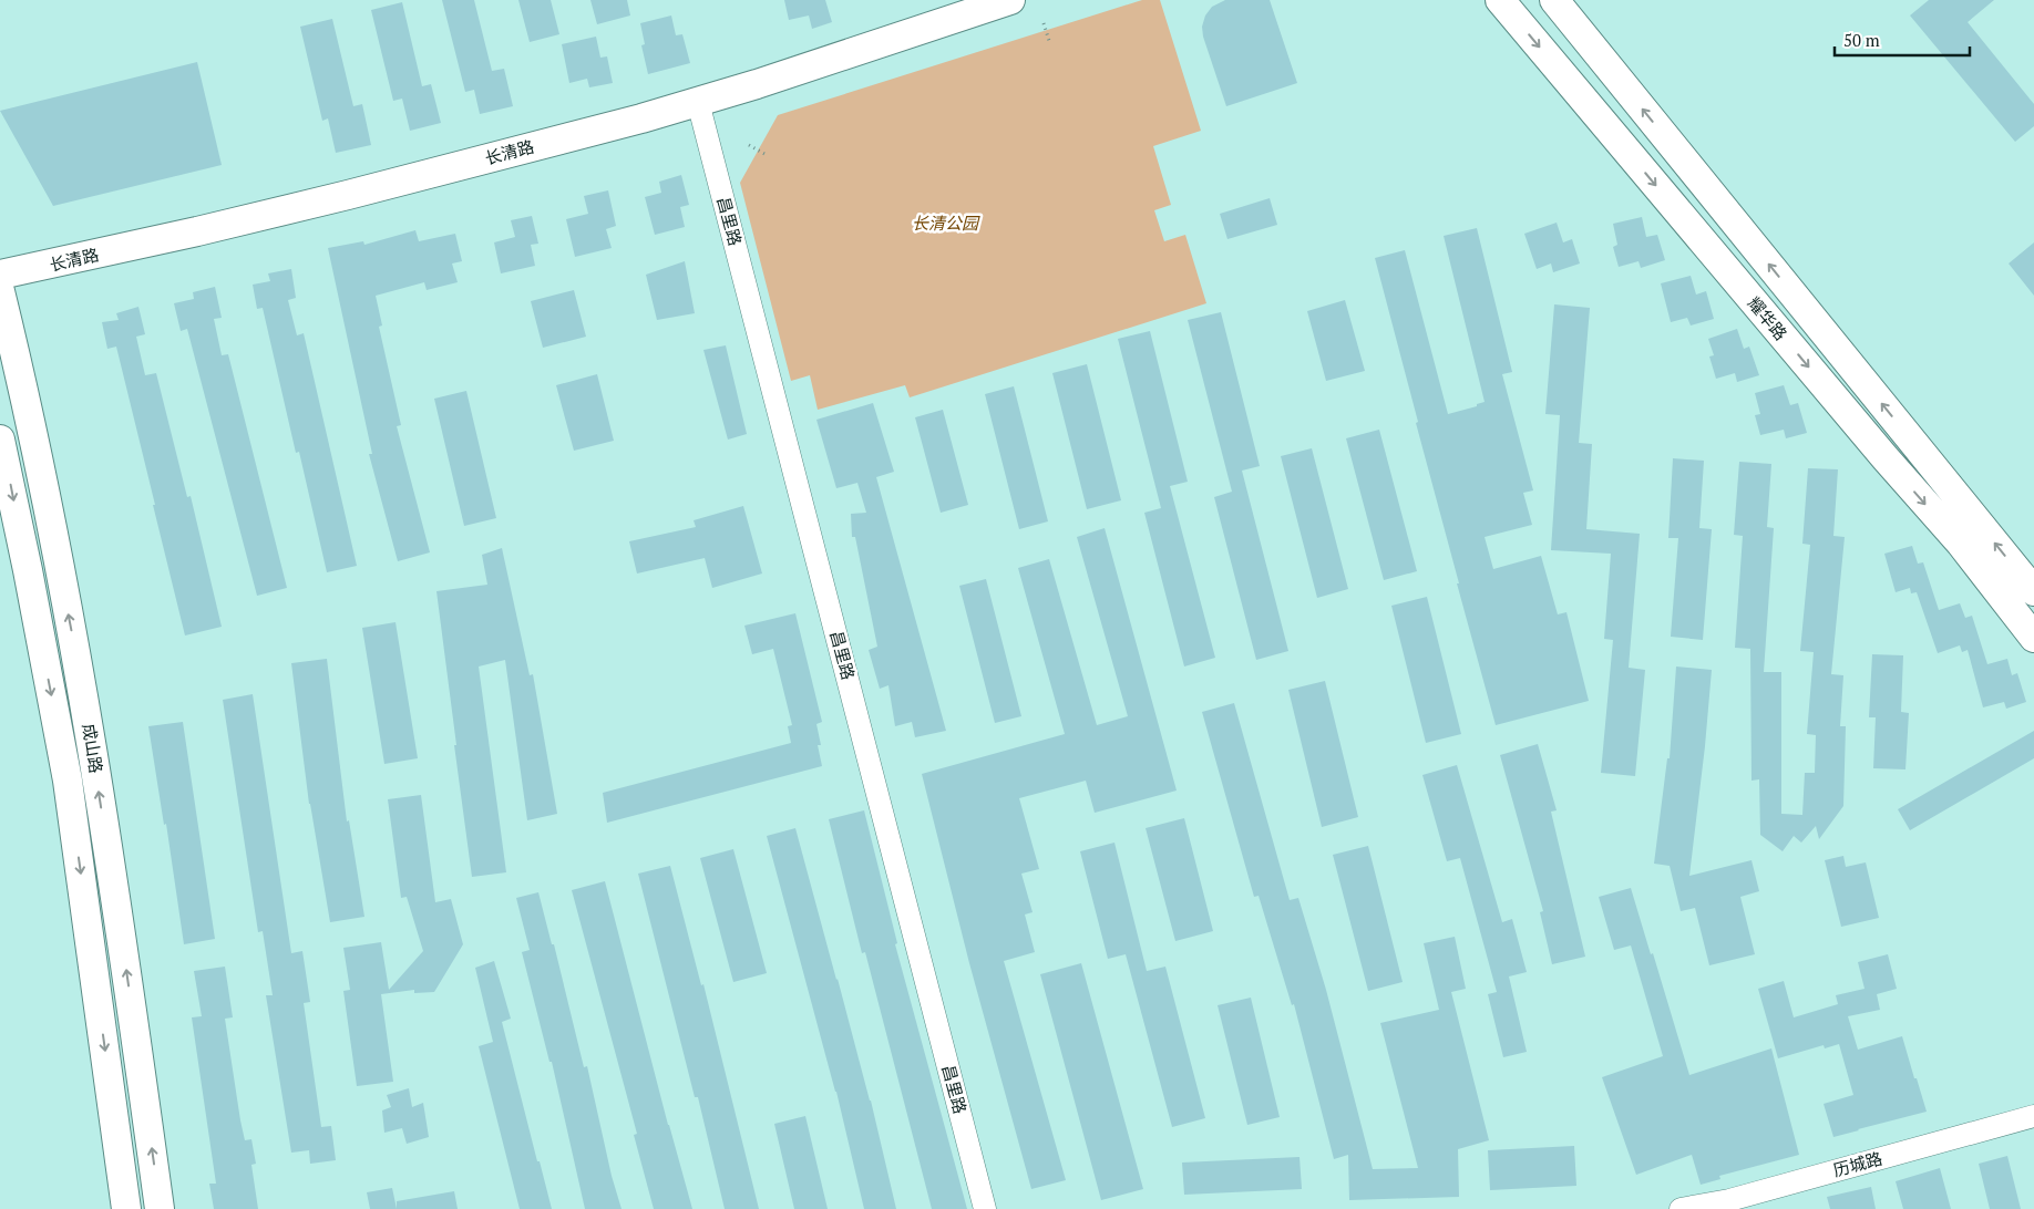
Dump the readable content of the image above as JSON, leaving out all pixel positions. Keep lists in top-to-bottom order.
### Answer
{
  "streets": {
    "main road": ["长清路", "耀华路", "成山路"],
    "street": ["昌里路", "历城路"]
  },
  "crossings": [
    ["长清路", "昌里路"]
  ],
  "parks": ["长清公园"],
  "scale_bar": "50 m"
}
